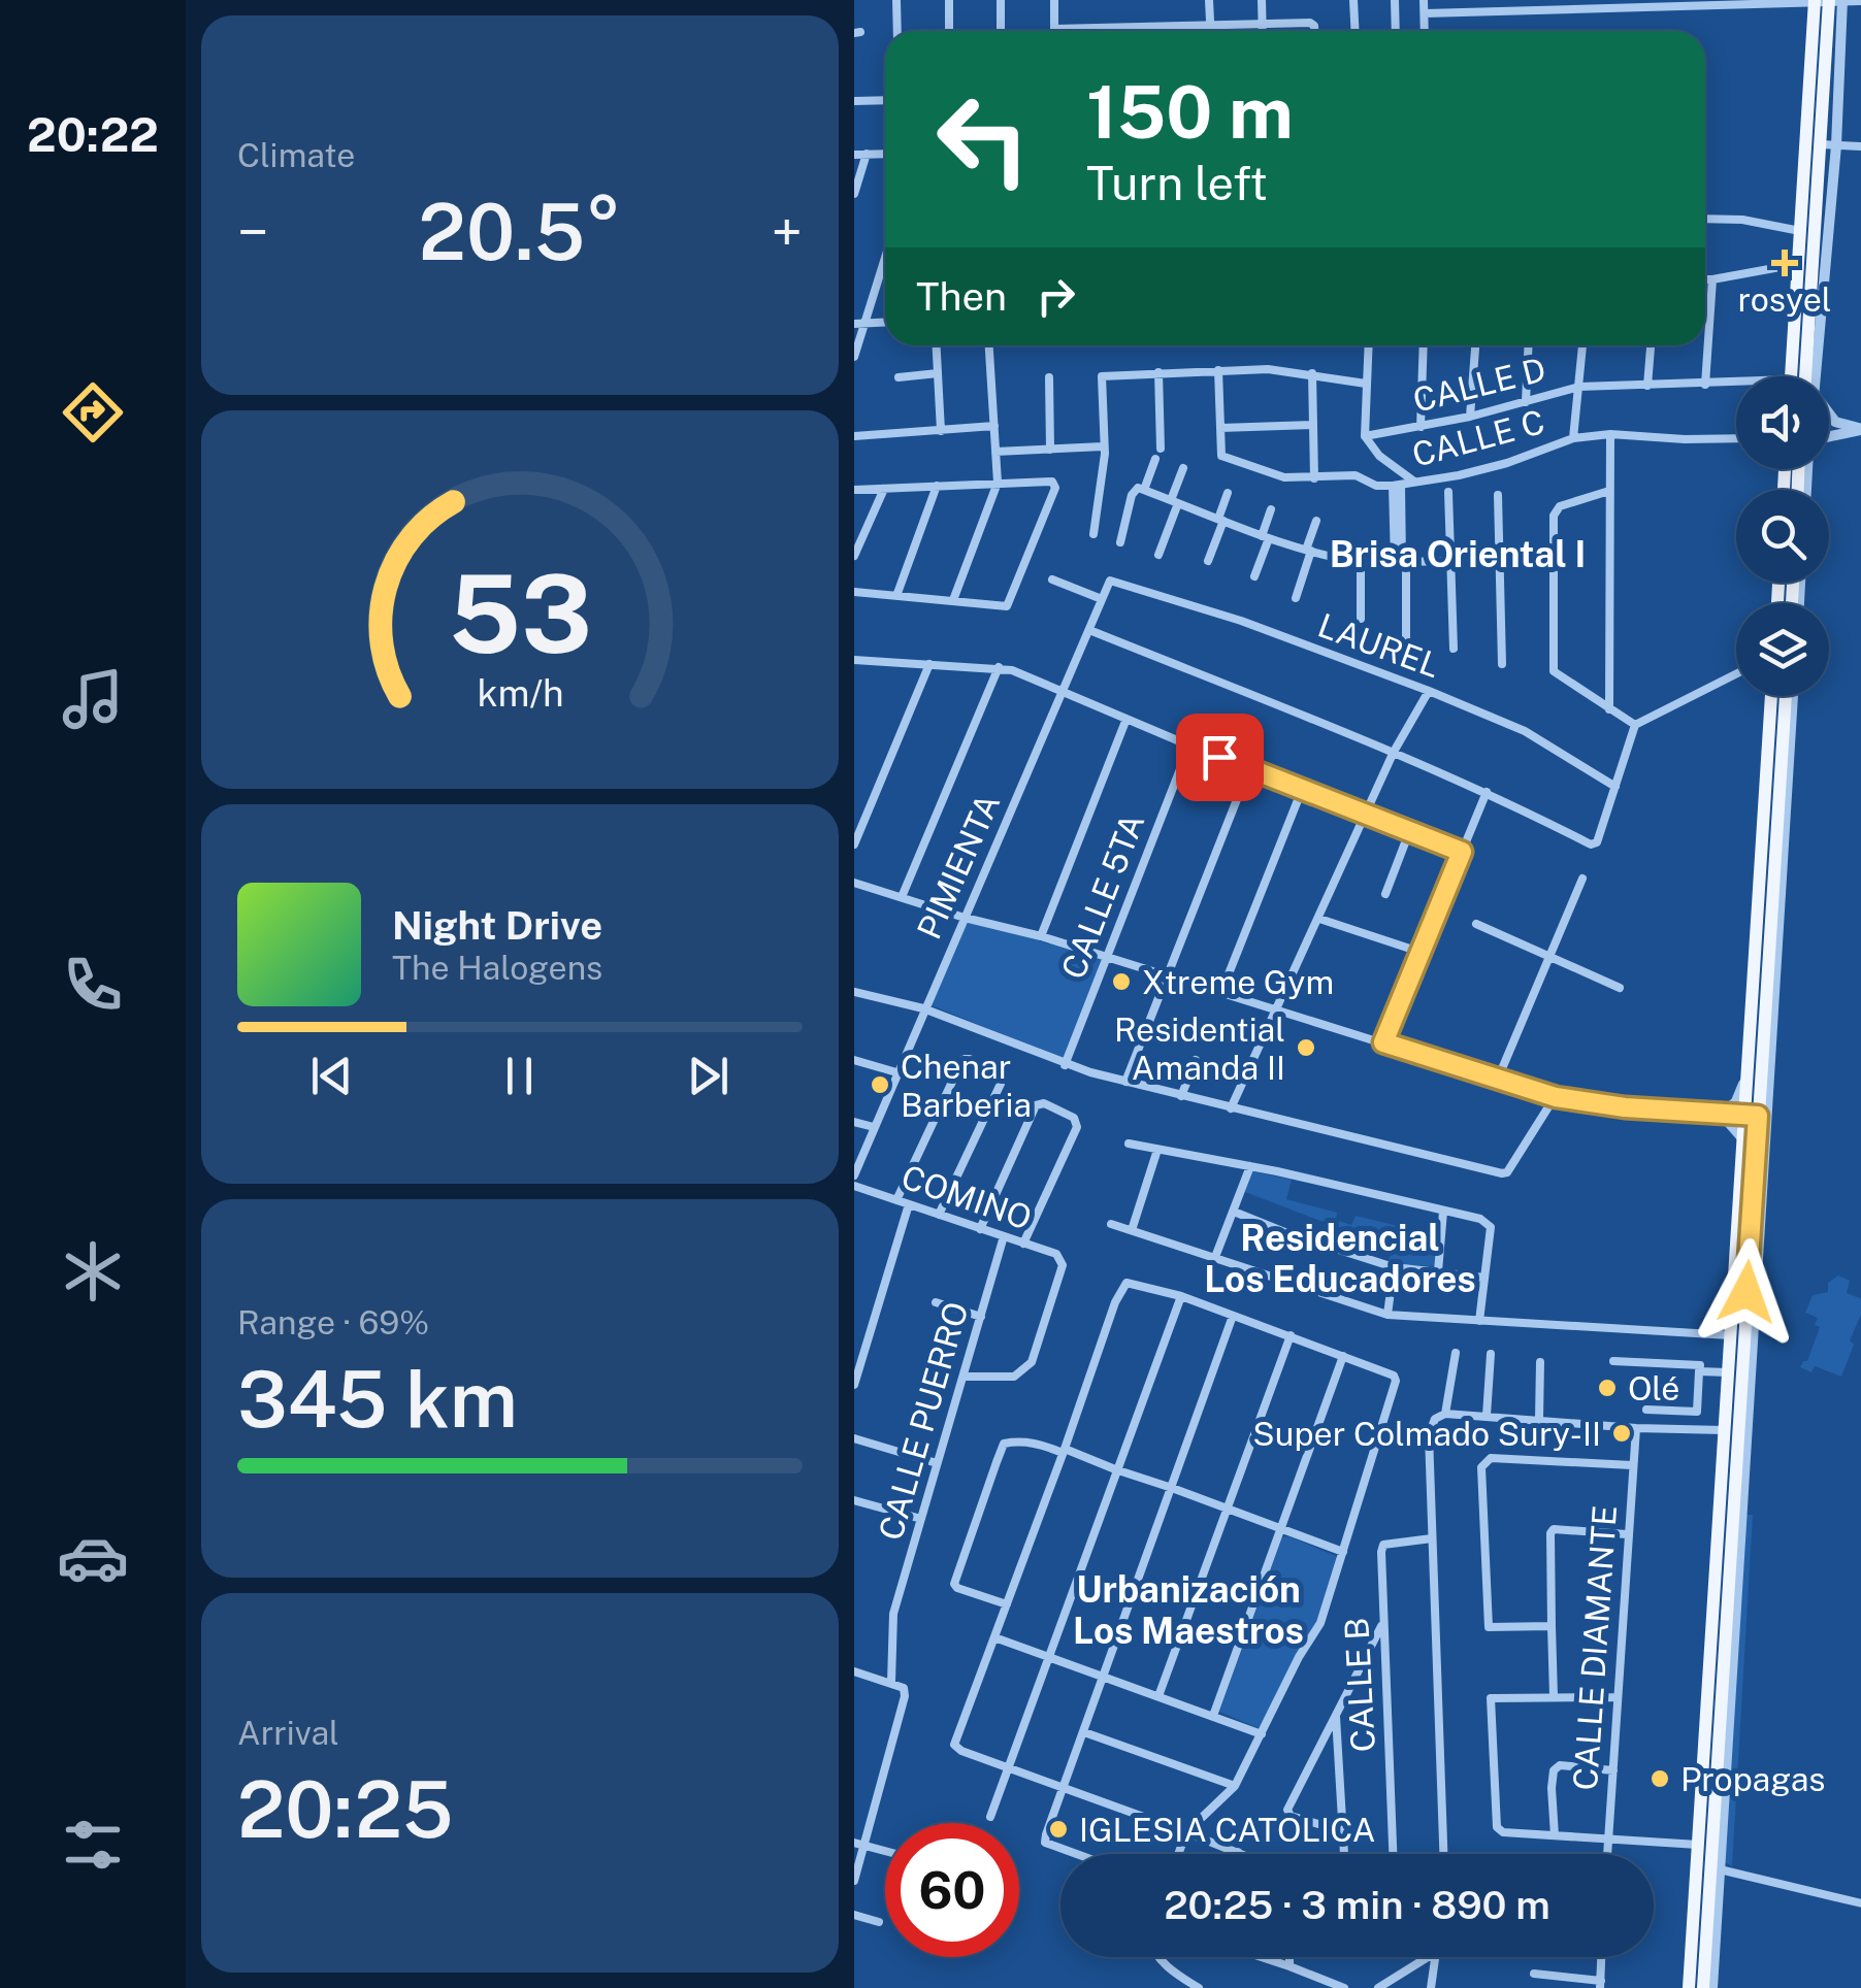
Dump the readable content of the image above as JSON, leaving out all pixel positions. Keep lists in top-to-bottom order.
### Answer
{
  "streets": {
    "street": [
      "CALLE D",
      "CALLE C",
      "LAUREL",
      "PIMIENTA",
      "CALLE 5TA",
      "COMINO",
      "CALLE PUERRO",
      "CALLE DIAMANTE",
      "CALLE B"
    ]
  },
  "crossings": [
    ["LAUREL", "PIMIENTA"],
    ["COMINO", "CALLE PUERRO"]
  ],
  "districts": ["Brisa Oriental I", "Residencial Los Educadores", "Urbanización Los Maestros"],
  "places": {
    "health": ["rosyel"],
    "other": [
      "Xtreme Gym",
      "Residential Amanda II",
      "Chenar Barberia",
      "Olé",
      "Super Colmado Sury-II",
      "Propagas",
      "IGLESIA CATOLICA"
    ]
  },
  "page": {
    "tabs": "20:22",
    "tile": [
      "Climate",
      ["Range · 69%", "345 km"],
      ["Arrival", "20:25"]
    ],
    "turn": ["150 m", "Turn left"],
    "heat": ["−", "20.5°", "+"],
    "then": "Then",
    "song": ["Night Drive", "The Halogens"],
    "limit": "60",
    "trip": "20:25 · 3 min · 890 m",
    "gauge": ["53", "km/h"]
  }
}
